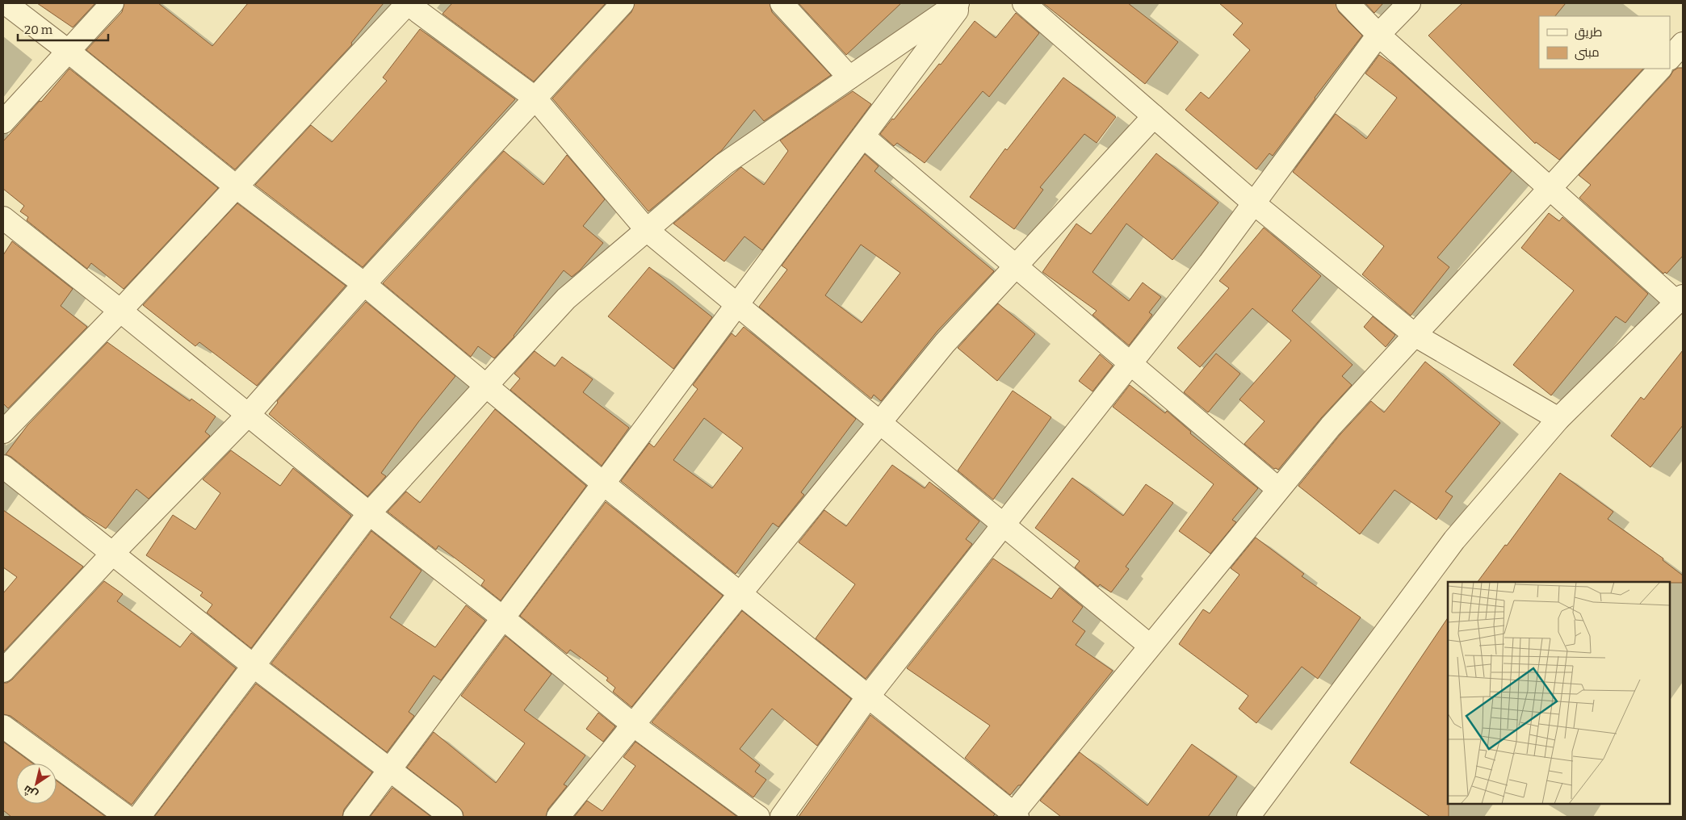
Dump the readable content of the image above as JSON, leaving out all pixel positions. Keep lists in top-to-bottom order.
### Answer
{
  "legend": ["طريق", "مبنى"],
  "scale_bar": "20 m",
  "north": "bottom left"
}
